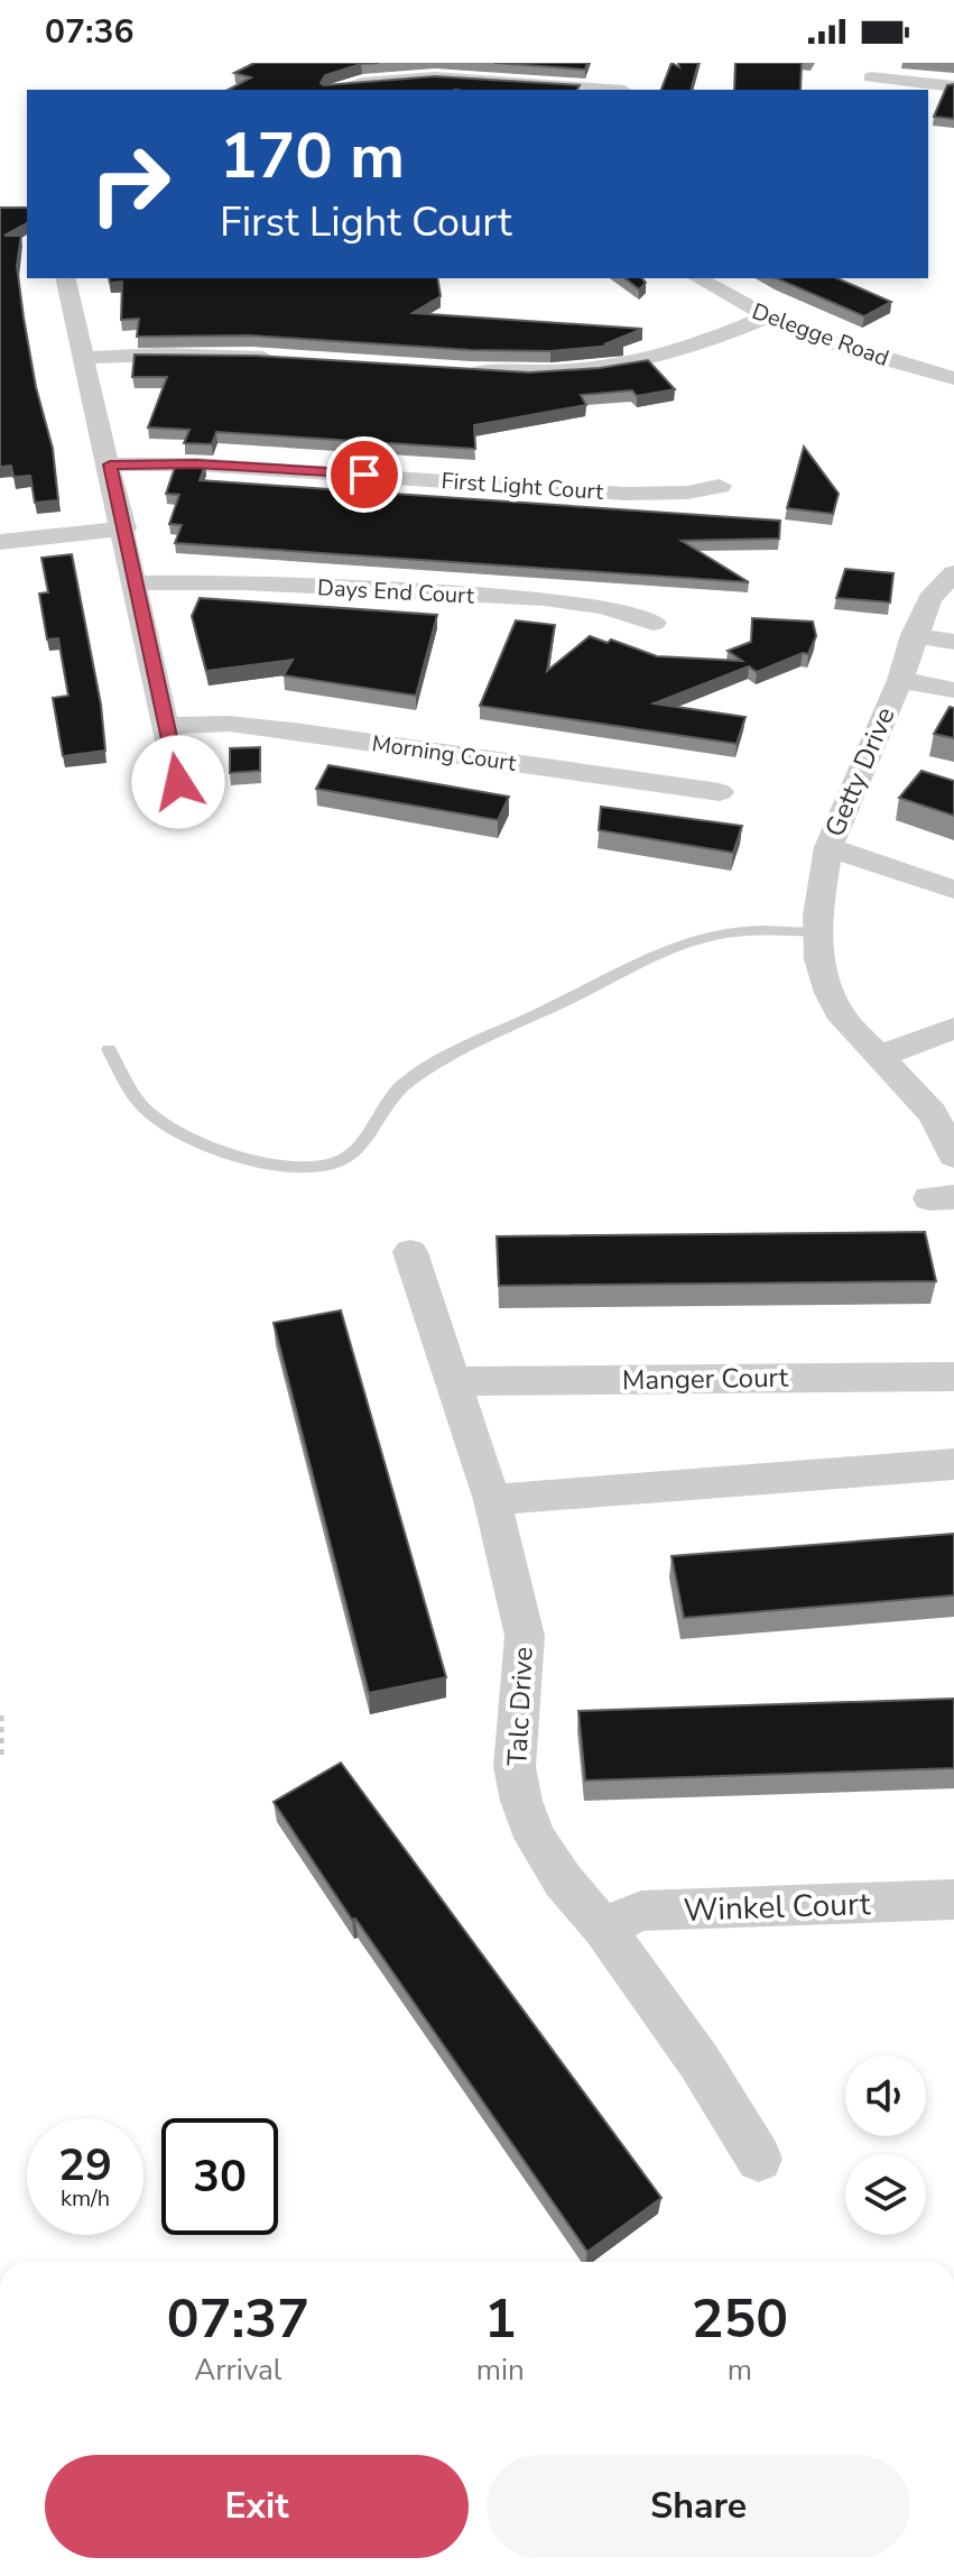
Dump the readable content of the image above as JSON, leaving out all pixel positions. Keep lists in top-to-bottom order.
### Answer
{
  "streets": {
    "street": [
      "Delegge Road",
      "First Light Court",
      "Days End Court",
      "Morning Court",
      "Getty Drive",
      "Manger Court",
      "Talc Drive",
      "Winkel Court"
    ]
  },
  "crossings": [
    ["Manger Court", "Talc Drive"],
    ["Talc Drive", "Winkel Court"]
  ],
  "page": {
    "status": "07:36",
    "turn": ["170 m", "First Light Court"],
    "speed": "29 km/h",
    "limit": "30",
    "eta": [
      "07:37",
      "Arrival",
      "1",
      "min",
      "250",
      "m"
    ],
    "buttons": ["Exit", "Share"]
  }
}
